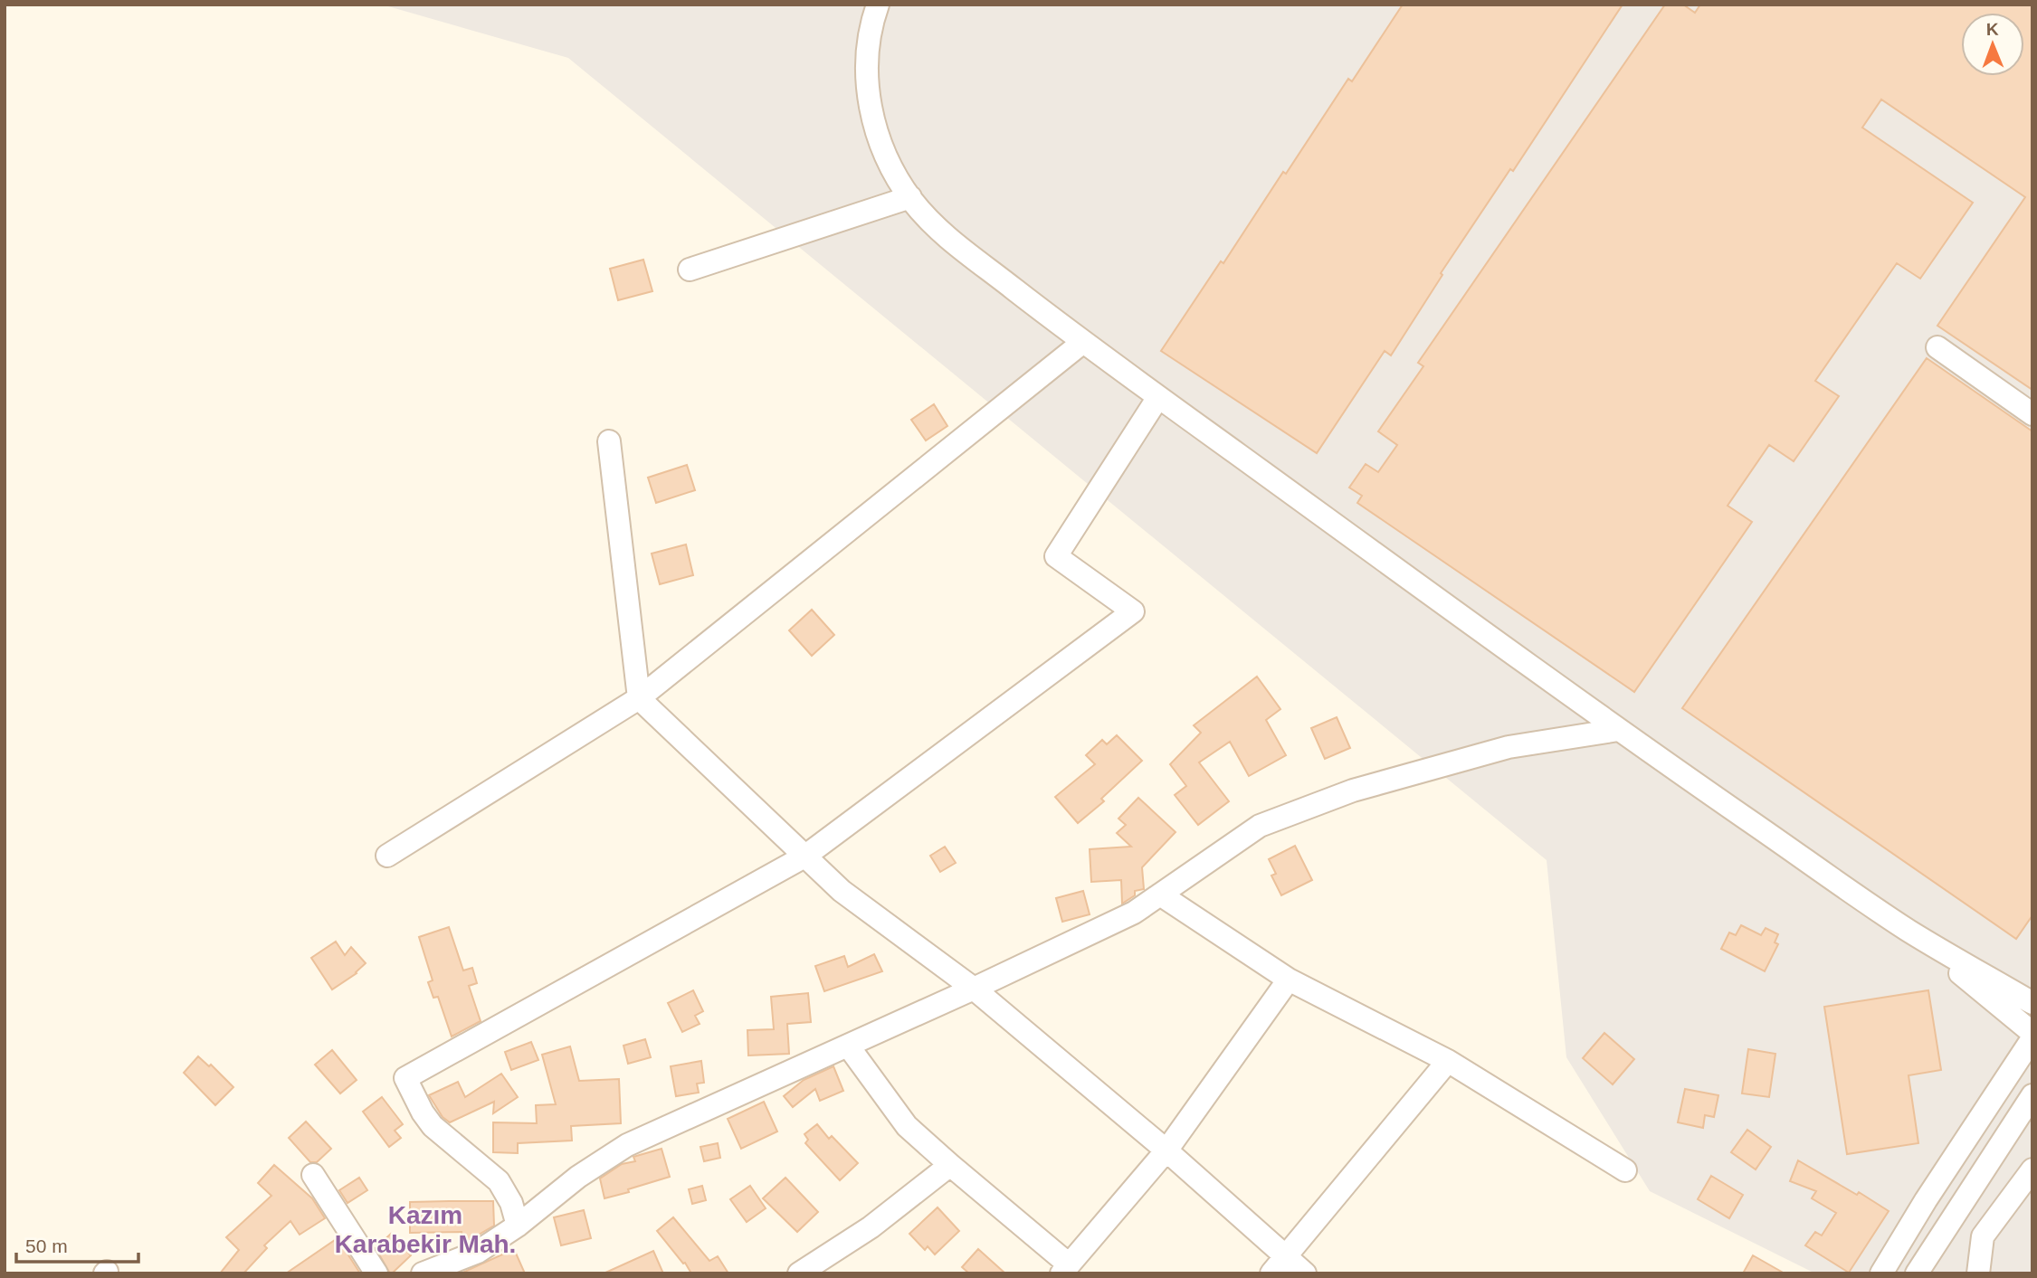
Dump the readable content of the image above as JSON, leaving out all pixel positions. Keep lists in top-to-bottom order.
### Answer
{
  "districts": ["Kazım Karabekir Mah."],
  "scale_bar": "50 m",
  "north": "top"
}
